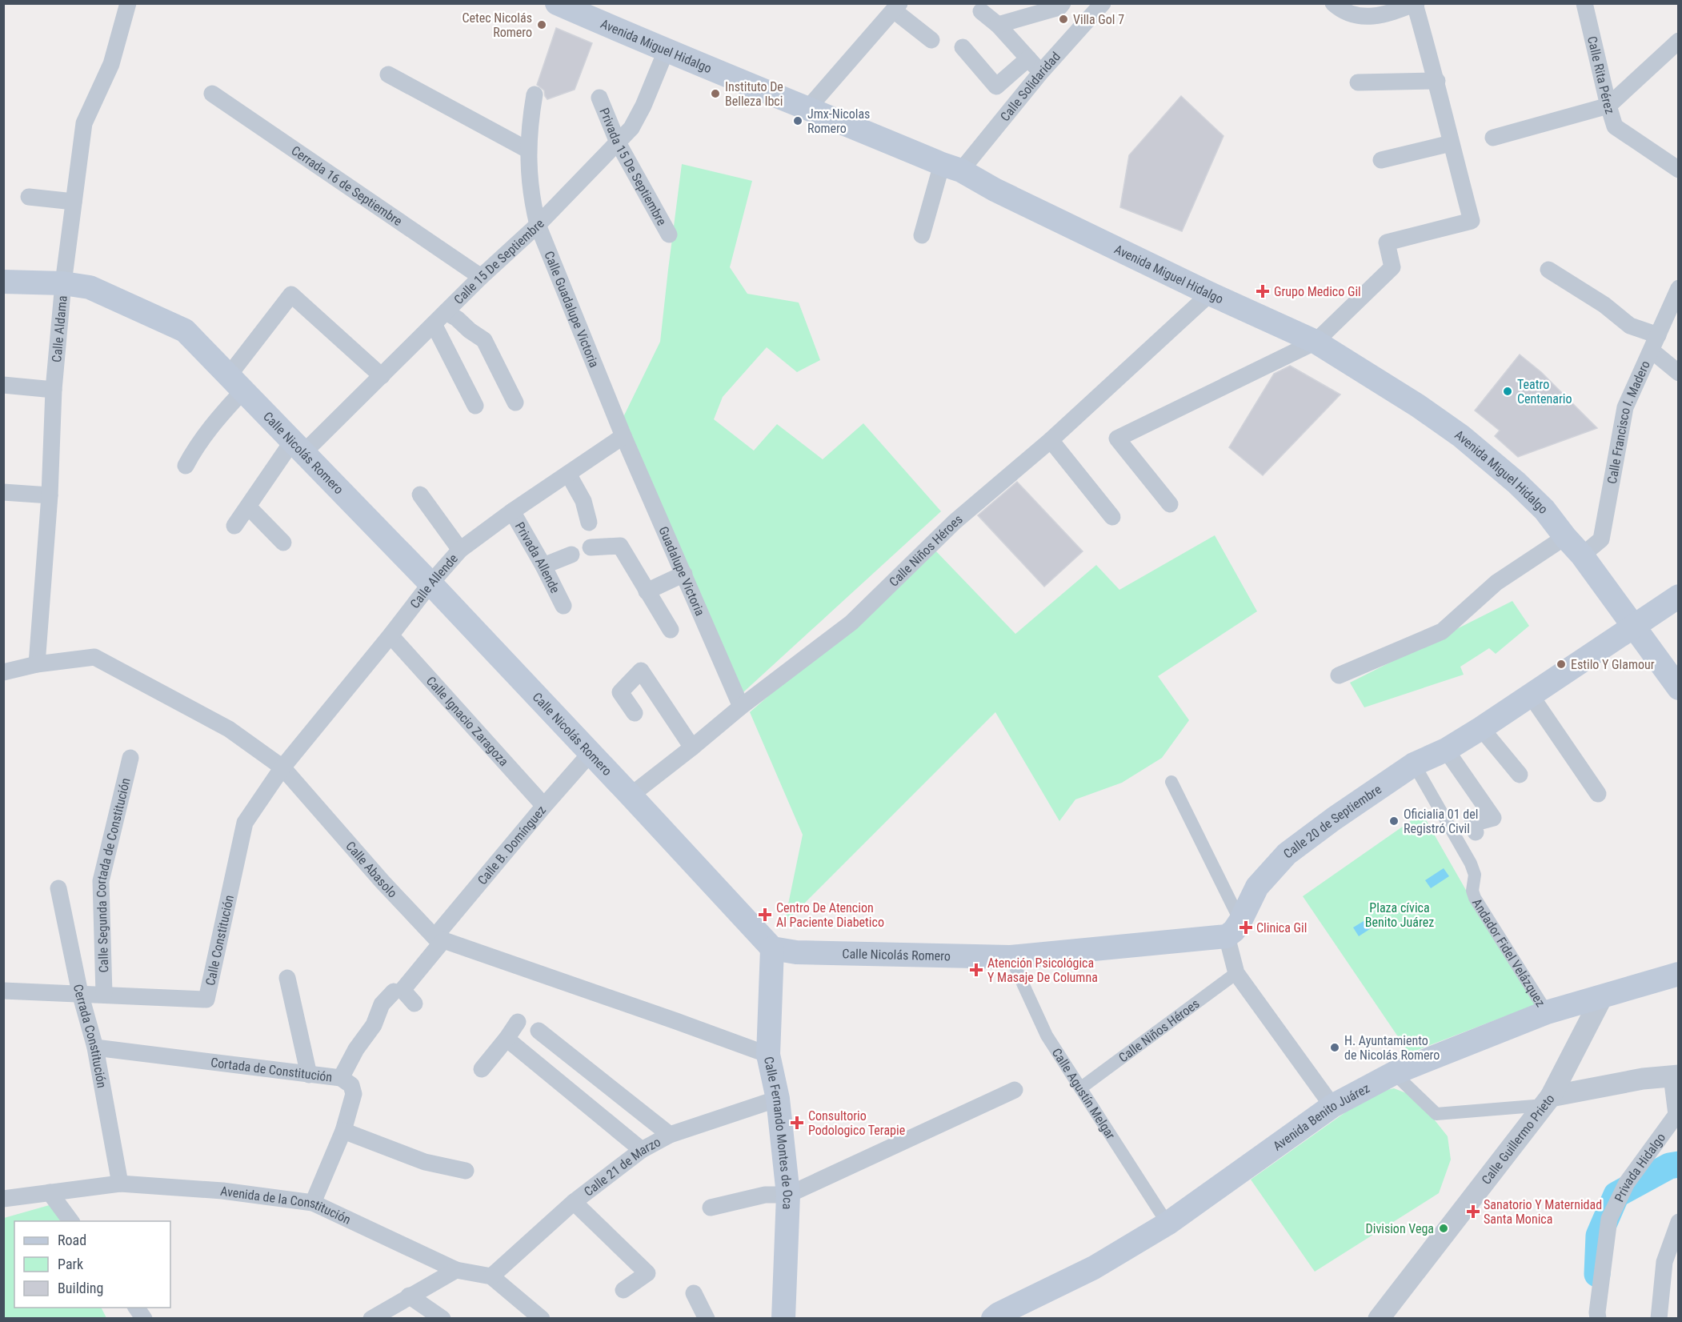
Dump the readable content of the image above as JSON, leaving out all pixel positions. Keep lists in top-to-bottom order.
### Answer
{
  "streets": {
    "main road": [
      "Avenida Miguel Hidalgo",
      "Calle Nicolás Romero",
      "Calle 20 de Septiembre",
      "Avenida Benito Juárez",
      "Calle Fernando Montes de Oca"
    ],
    "street": [
      "Calle Rita Pérez",
      "Calle Solidaridad",
      "Privada 15 De Septiembre",
      "Cerrada 16 de Septiembre",
      "Calle 15 De Septiembre",
      "Calle Guadalupe Victoria",
      "Calle Aldama",
      "Calle Francisco I. Madero",
      "Calle Niños Héroes",
      "Privada Allende",
      "Guadalupe Victoria",
      "Calle Allende",
      "Calle Ignacio Zaragoza",
      "Calle B. Domínguez",
      "Calle Abasolo",
      "Calle Segunda Cortada de Constitución",
      "Calle Constitución",
      "Andador Fidel Velázquez",
      "Cerrada Constitución",
      "Cortada de Constitución",
      "Calle Agustín Melgar",
      "Calle Guillermo Prieto",
      "Calle 21 de Marzo",
      "Privada Hidalgo",
      "Avenida de la Constitución"
    ]
  },
  "crossings": [
    ["Avenida Miguel Hidalgo", "Calle Solidaridad"],
    ["Avenida Miguel Hidalgo", "Calle 15 De Septiembre"],
    ["Avenida Miguel Hidalgo", "Calle Francisco I. Madero"],
    ["Avenida Miguel Hidalgo", "Calle Niños Héroes"],
    ["Avenida Miguel Hidalgo", "Calle 20 de Septiembre"],
    ["Privada 15 De Septiembre", "Calle 15 De Septiembre"],
    ["Cerrada 16 de Septiembre", "Calle 15 De Septiembre"],
    ["Calle 15 De Septiembre", "Calle Guadalupe Victoria"],
    ["Calle 15 De Septiembre", "Calle Nicolás Romero"],
    ["Calle Guadalupe Victoria", "Guadalupe Victoria"],
    ["Calle Guadalupe Victoria", "Calle Allende"],
    ["Calle Aldama", "Calle Nicolás Romero"],
    ["Calle Aldama", "Calle Abasolo"],
    ["Calle Nicolás Romero", "Calle Niños Héroes"],
    ["Calle Nicolás Romero", "Calle Allende"],
    ["Calle Nicolás Romero", "Calle 20 de Septiembre"],
    ["Calle Nicolás Romero", "Calle B. Domínguez"],
    ["Calle Nicolás Romero", "Calle Agustín Melgar"],
    ["Calle Nicolás Romero", "Calle Fernando Montes de Oca"],
    ["Calle Niños Héroes", "Guadalupe Victoria"],
    ["Calle Niños Héroes", "Calle Agustín Melgar"],
    ["Privada Allende", "Calle Allende"],
    ["Guadalupe Victoria", "Calle Allende"],
    ["Calle Allende", "Calle Ignacio Zaragoza"],
    ["Calle Allende", "Calle Abasolo"],
    ["Calle Allende", "Calle Constitución"],
    ["Calle Ignacio Zaragoza", "Calle B. Domínguez"],
    ["Calle 20 de Septiembre", "Andador Fidel Velázquez"],
    ["Calle B. Domínguez", "Calle Abasolo"],
    ["Calle Abasolo", "Calle Constitución"],
    ["Calle Abasolo", "Calle Fernando Montes de Oca"],
    ["Calle Segunda Cortada de Constitución", "Calle Constitución"],
    ["Calle Constitución", "Cerrada Constitución"],
    ["Andador Fidel Velázquez", "Avenida Benito Juárez"],
    ["Cerrada Constitución", "Cortada de Constitución"],
    ["Cerrada Constitución", "Avenida de la Constitución"],
    ["Cortada de Constitución", "Avenida de la Constitución"],
    ["Calle Agustín Melgar", "Avenida Benito Juárez"],
    ["Avenida Benito Juárez", "Calle Guillermo Prieto"],
    ["Calle Fernando Montes de Oca", "Calle 21 de Marzo"],
    ["Calle 21 de Marzo", "Avenida de la Constitución"]
  ],
  "parks": ["Plaza cívica Benito Juárez"],
  "places": {
    "other": [
      "Villa Gol 7",
      "Cetec Nicolás Romero",
      "Instituto De Belleza Ibci",
      "Jmx-Nicolas Romero",
      "Teatro Centenario",
      "Estilo Y Glamour",
      "Oficialia 01 del Registró Civil",
      "H. Ayuntamiento de Nicolás Romero",
      "Division Vega"
    ],
    "health": [
      "Grupo Medico Gil",
      "Centro De Atencion Al Paciente Diabetico",
      "Clinica Gil",
      "Atención Psicológica Y Masaje De Columna",
      "Consultorio Podologico Terapie",
      "Sanatorio Y Maternidad Santa Monica"
    ]
  },
  "legend": ["Road", "Park", "Building"]
}
